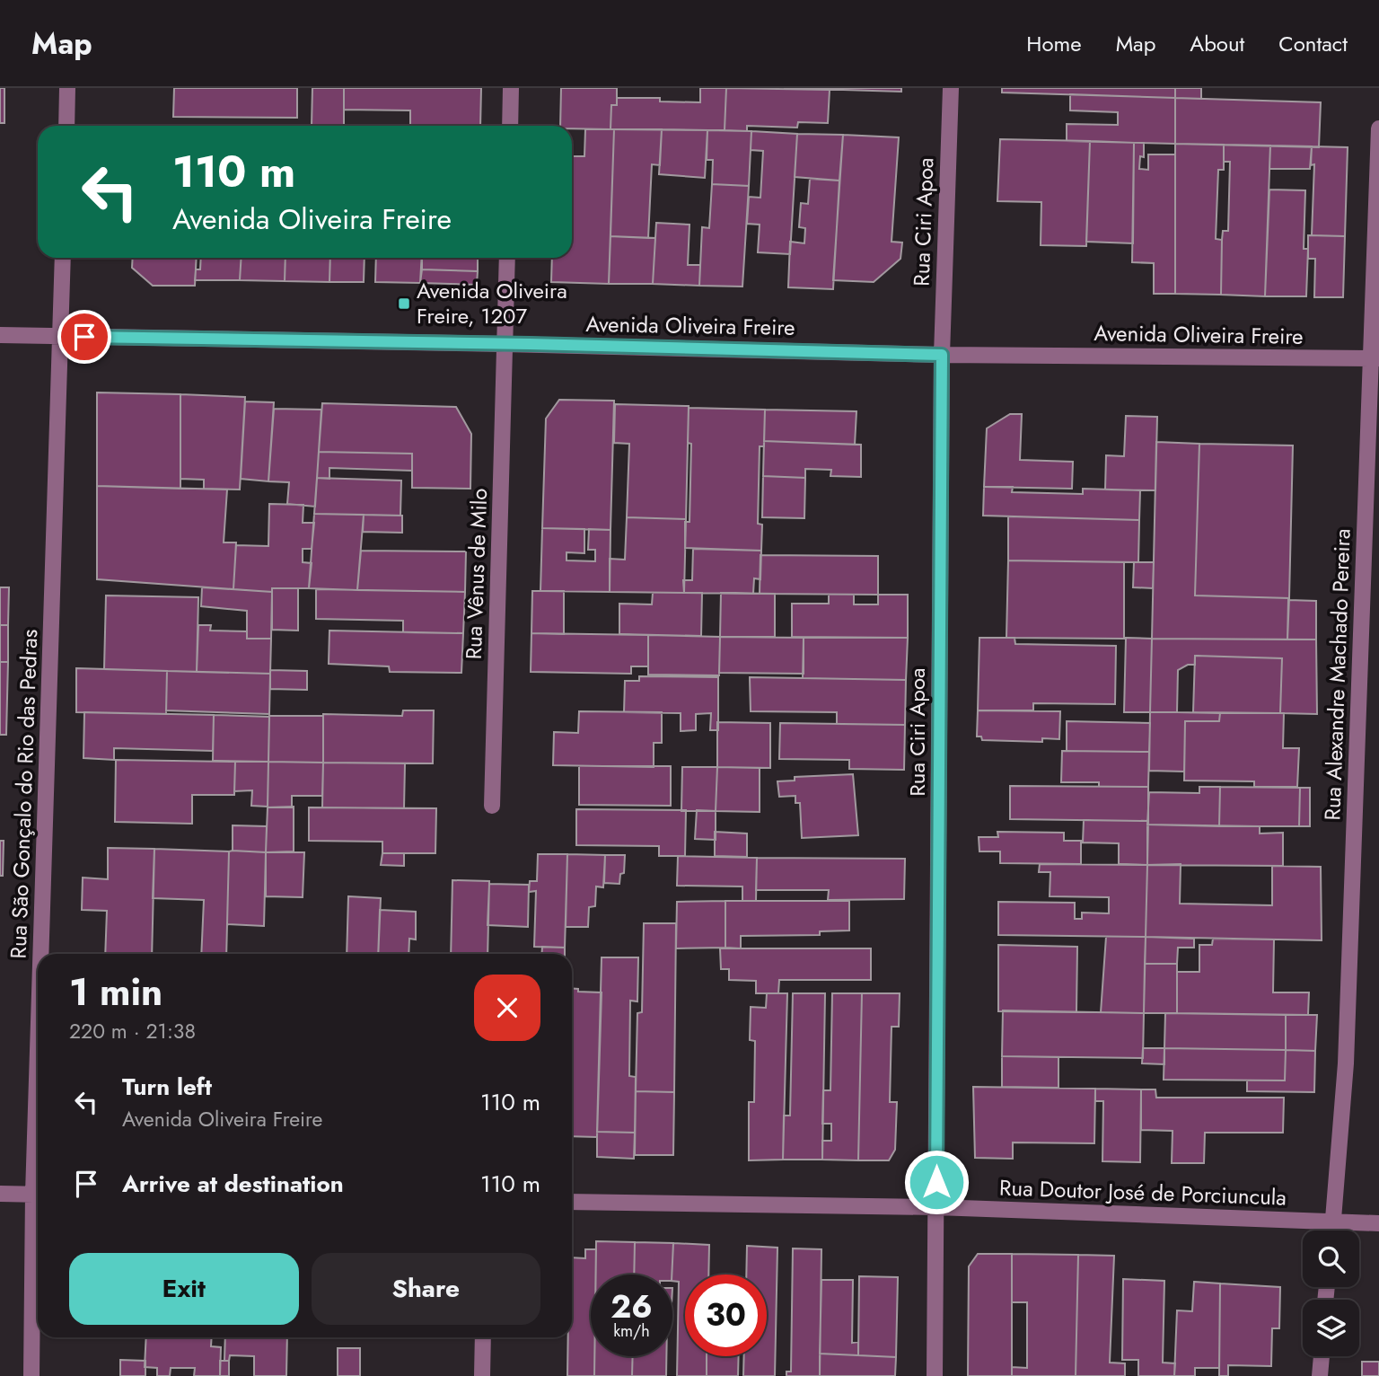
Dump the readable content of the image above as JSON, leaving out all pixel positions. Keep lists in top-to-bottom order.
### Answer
{
  "streets": {
    "street": [
      "Rua Ciri Apoa",
      "Avenida Oliveira Freire",
      "Rua Vênus de Milo",
      "Rua Alexandre Machado Pereira",
      "Rua São Gonçalo do Rio das Pedras",
      "Rua Doutor José de Porciuncula"
    ]
  },
  "crossings": [
    ["Rua Ciri Apoa", "Avenida Oliveira Freire"],
    ["Rua Ciri Apoa", "Rua Doutor José de Porciuncula"],
    ["Avenida Oliveira Freire", "Rua Vênus de Milo"],
    ["Avenida Oliveira Freire", "Rua Alexandre Machado Pereira"],
    ["Avenida Oliveira Freire", "Rua São Gonçalo do Rio das Pedras"],
    ["Rua Alexandre Machado Pereira", "Rua Doutor José de Porciuncula"]
  ],
  "places": {
    "transit": ["Avenida Oliveira Freire, 1207"]
  },
  "page": {
    "header": "Map",
    "nav": [
      "Home",
      "Map",
      "About",
      "Contact"
    ],
    "turn": ["110 m", "Avenida Oliveira Freire"],
    "heading": ["1 min", "220 m · 21:38"],
    "list": [
      {
        "name": "Turn left",
        "note": "Avenida Oliveira Freire",
        "value": "110 m"
      },
      {
        "name": "Arrive at destination",
        "value": "110 m"
      }
    ],
    "buttons": ["Exit", "Share"],
    "speed": "26 km/h",
    "limit": "30"
  }
}
